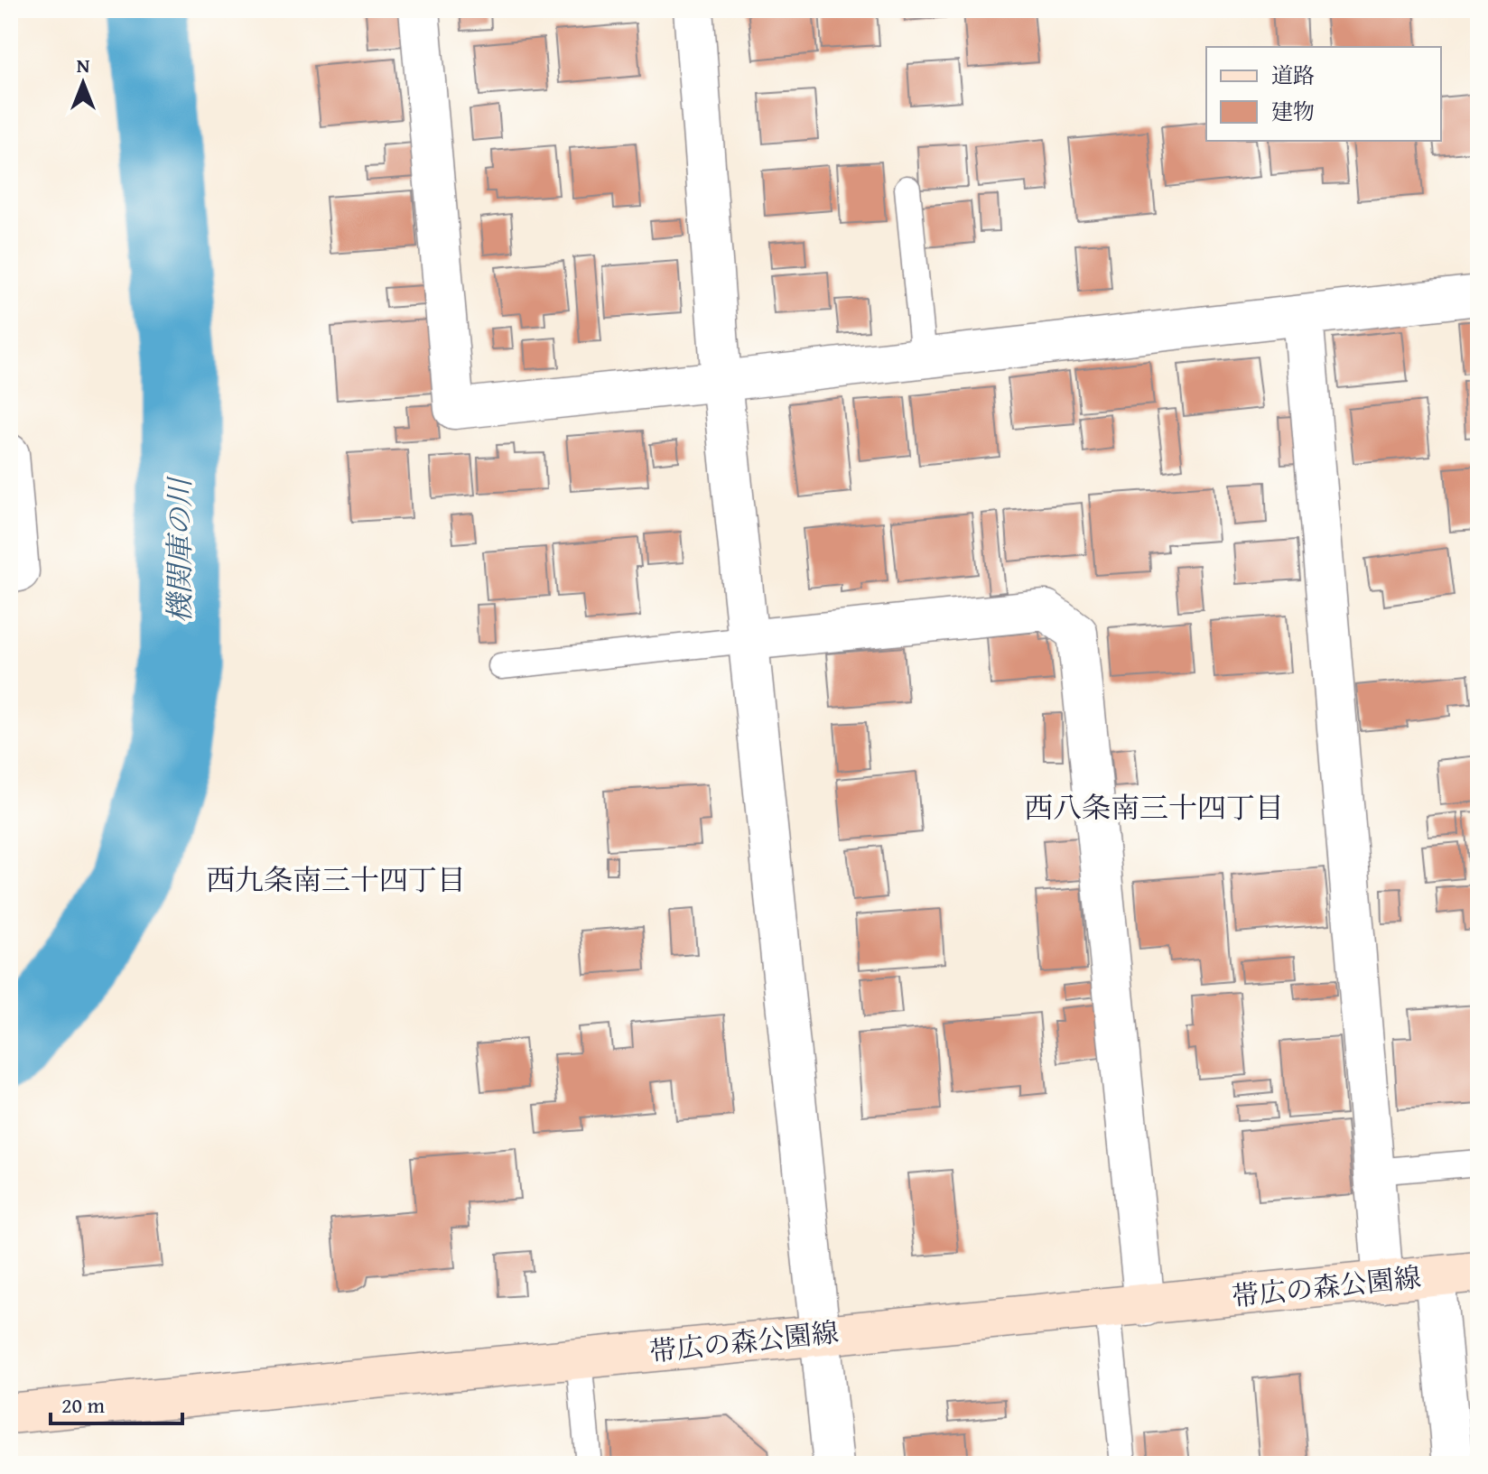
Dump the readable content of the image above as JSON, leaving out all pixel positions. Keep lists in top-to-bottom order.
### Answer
{
  "streets": {
    "main road": ["帯広の森公園線"]
  },
  "districts": ["西八条南三十四丁目", "西九条南三十四丁目"],
  "water": ["機関庫の川"],
  "legend": ["道路", "建物"],
  "scale_bar": "20 m",
  "north": "top"
}
